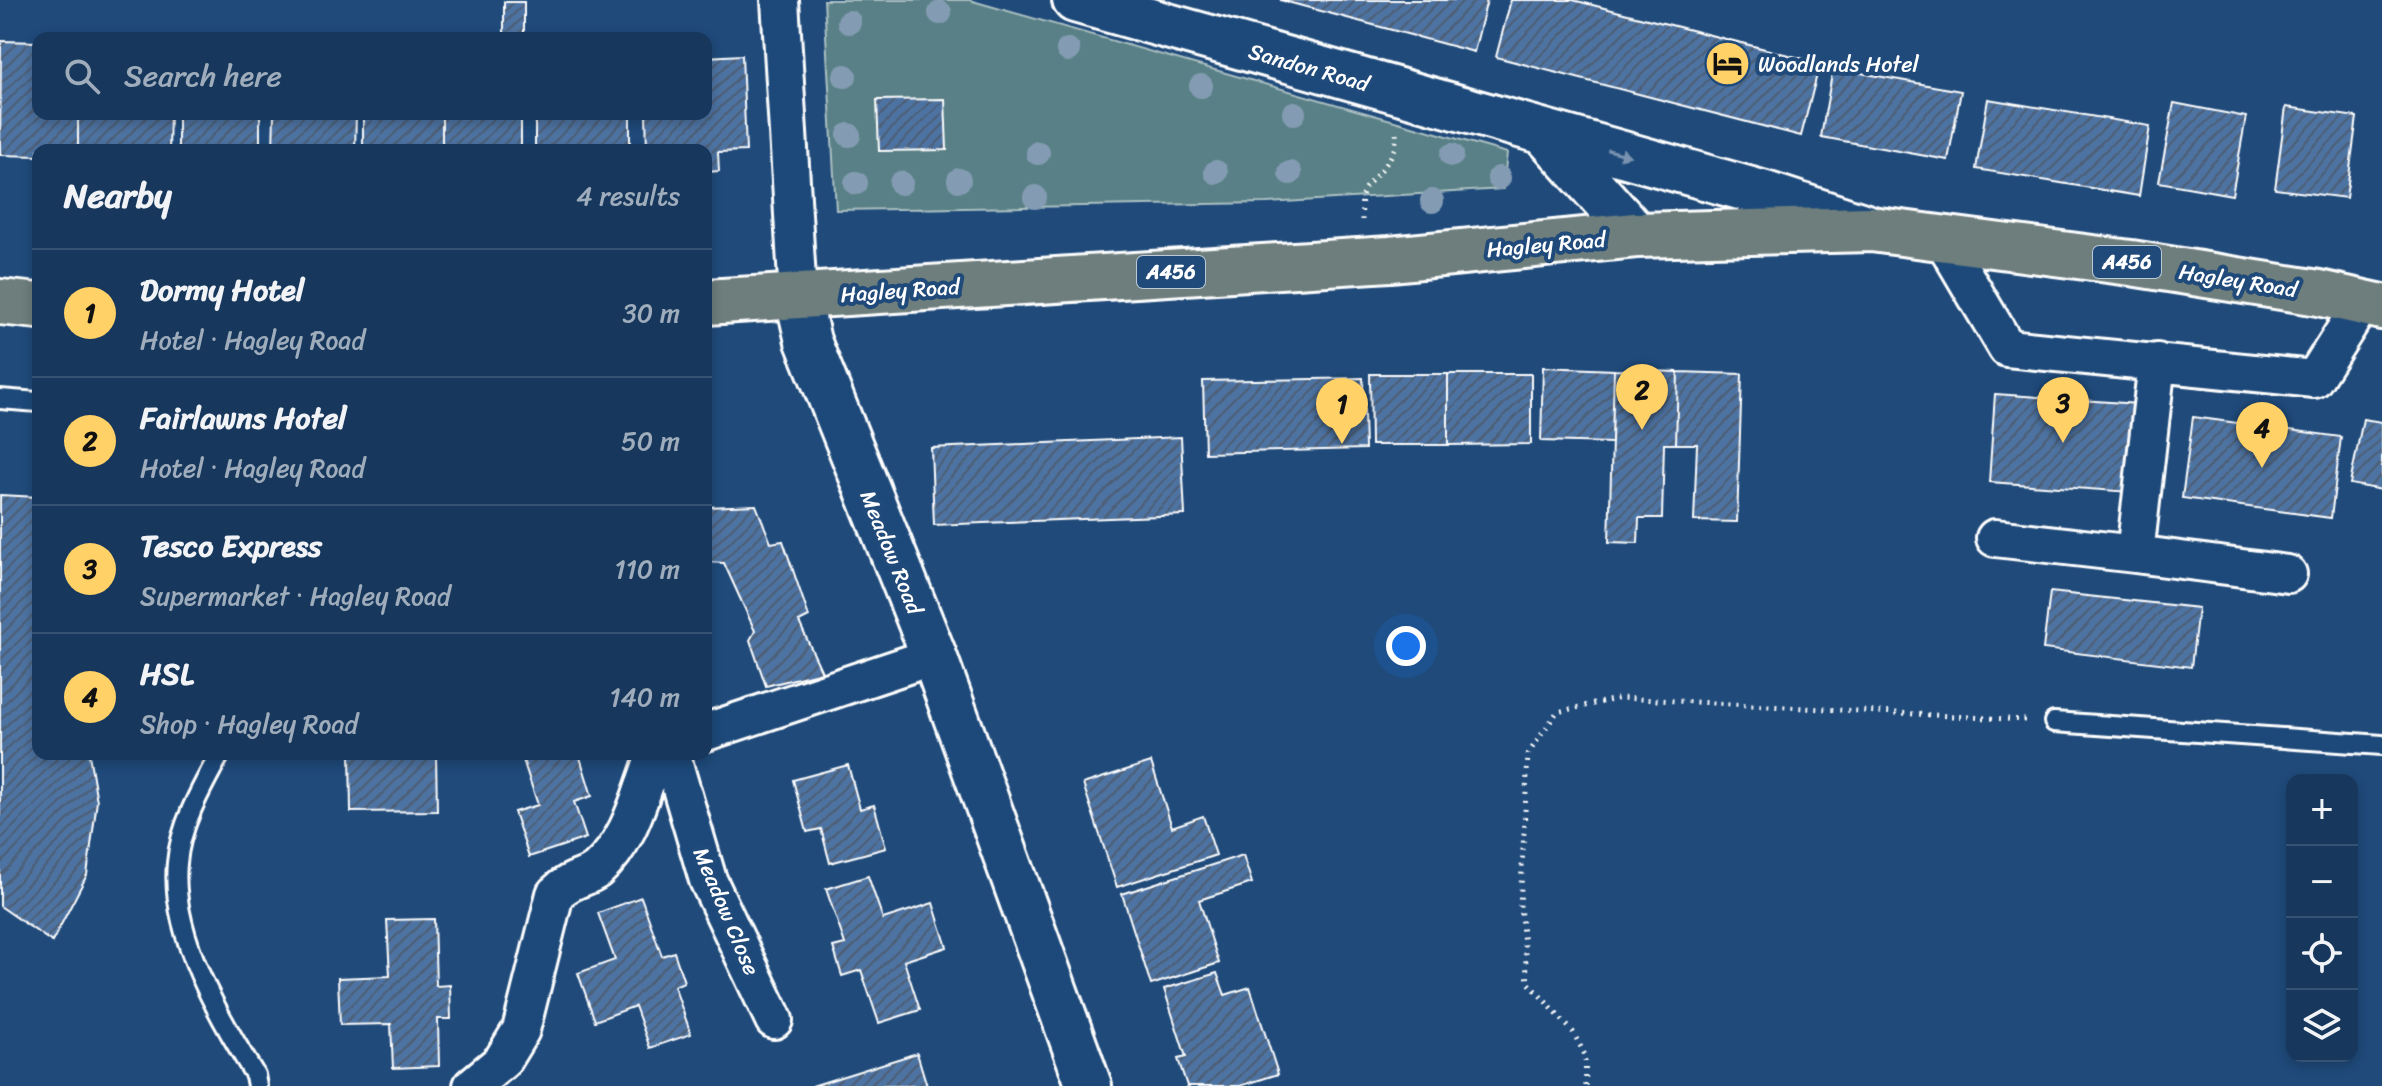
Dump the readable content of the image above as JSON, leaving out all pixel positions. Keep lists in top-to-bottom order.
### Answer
{
  "streets": {
    "highway": ["Hagley Road", "A456"],
    "main road": ["Sandon Road", "Meadow Road"],
    "street": ["Meadow Close"]
  },
  "crossings": [
    ["Sandon Road", "Hagley Road"],
    ["Hagley Road", "Meadow Road"]
  ],
  "one_way": ["Sandon Road"],
  "places": {
    "hotel": ["Woodlands Hotel"]
  },
  "page": {
    "search": "Search here",
    "heading": ["Nearby", "4 results"],
    "list": [
      {
        "mark": "1",
        "name": "Dormy Hotel",
        "note": "Hotel · Hagley Road",
        "value": "30 m"
      },
      {
        "mark": "2",
        "name": "Fairlawns Hotel",
        "note": "Hotel · Hagley Road",
        "value": "50 m"
      },
      {
        "mark": "3",
        "name": "Tesco Express",
        "note": "Supermarket · Hagley Road",
        "value": "110 m"
      },
      {
        "mark": "4",
        "name": "HSL",
        "note": "Shop · Hagley Road",
        "value": "140 m"
      }
    ],
    "pins": [
      "2",
      "3",
      "1",
      "4"
    ],
    "map_buttons": ["+", "−"]
  }
}
